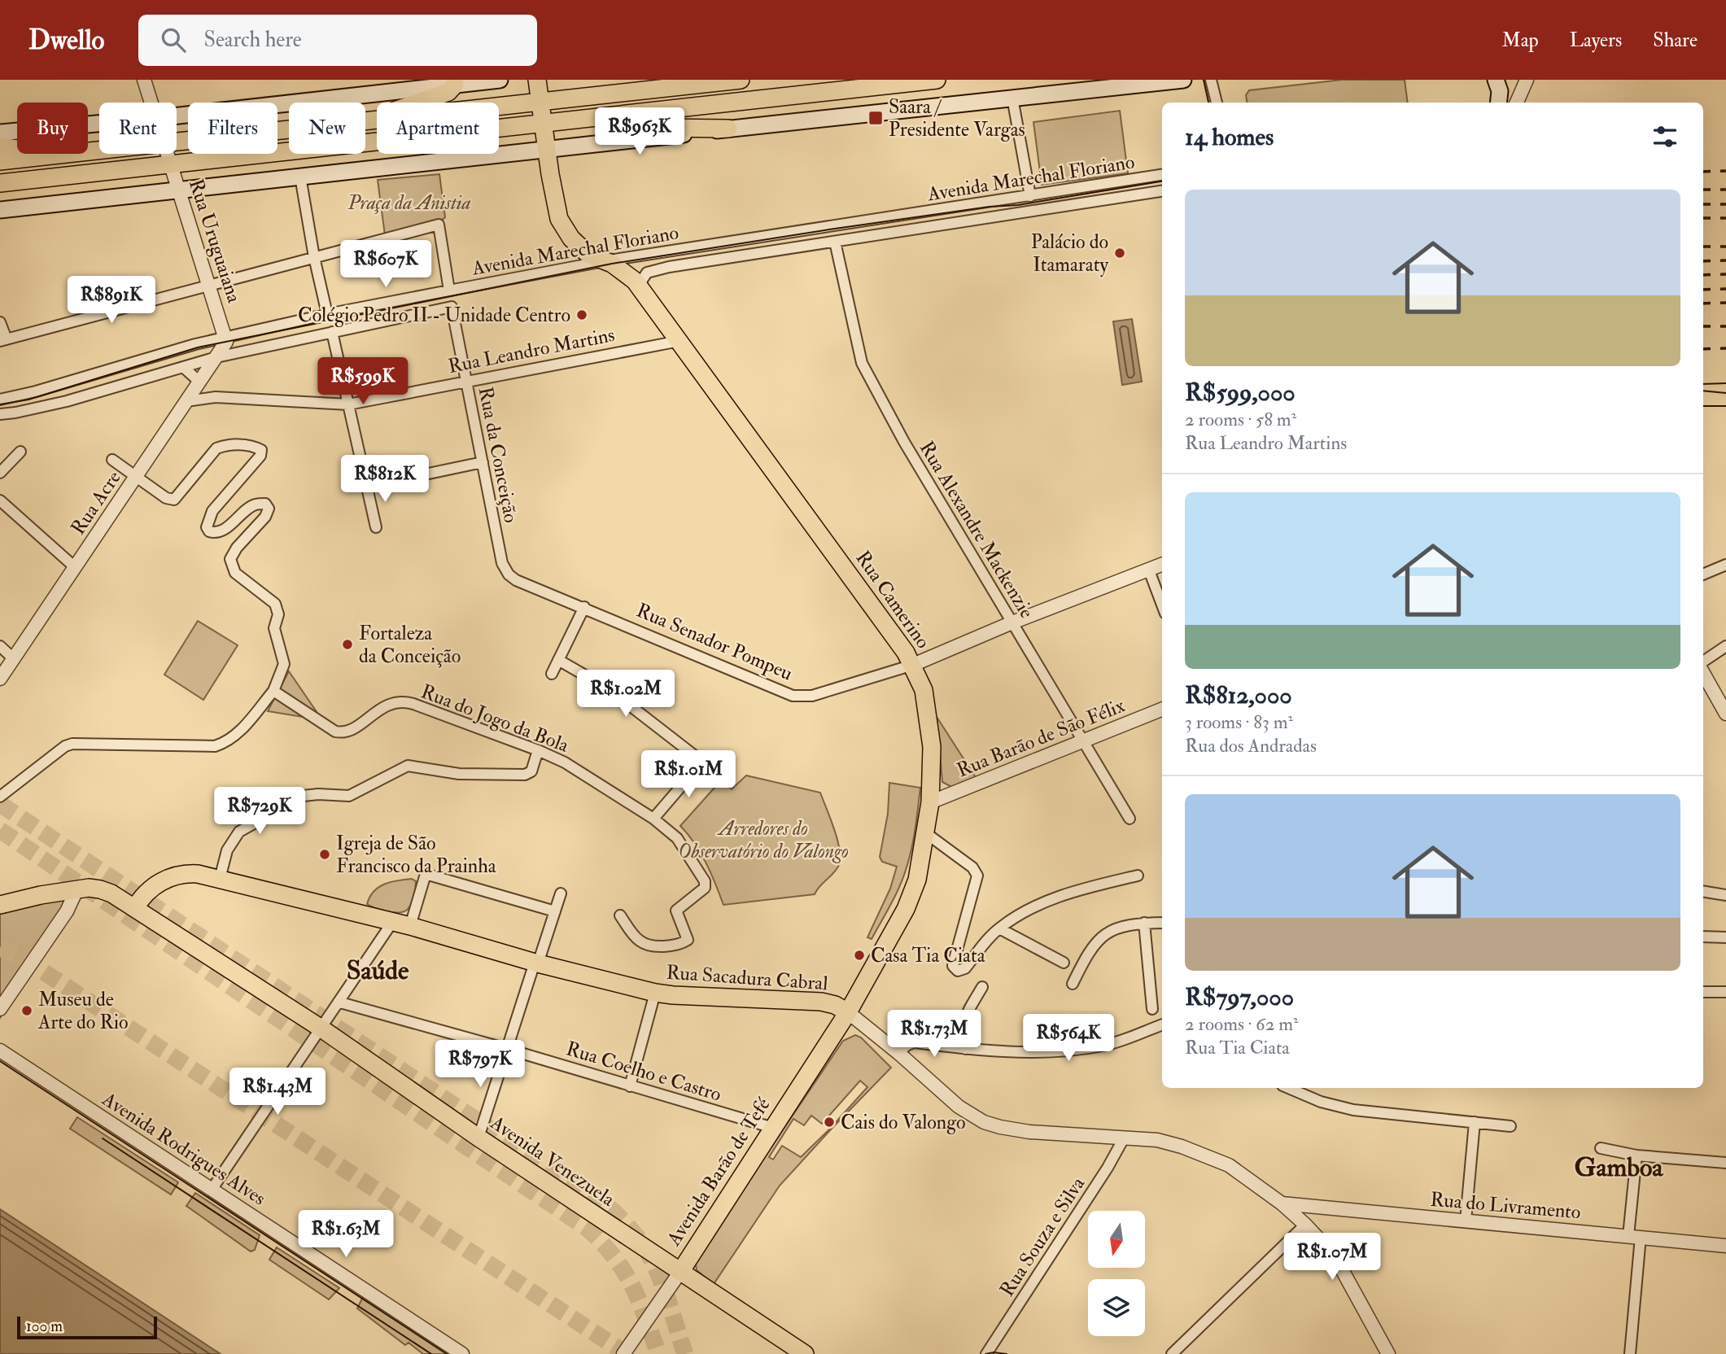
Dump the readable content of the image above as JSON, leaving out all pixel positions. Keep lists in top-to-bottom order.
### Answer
{
  "streets": {
    "main road": [
      "Rua Camerino",
      "Rua Sacadura Cabral",
      "Avenida Venezuela",
      "Avenida Barão de Tefé"
    ],
    "street": [
      "Avenida Marechal Floriano",
      "Rua Uruguaiana",
      "Rua Leandro Martins",
      "Rua da Conceição",
      "Rua Acre",
      "Rua Alexandre Mackenzie",
      "Rua Senador Pompeu",
      "Rua do Jogo da Bola",
      "Rua Barão de São Félix",
      "Rua Coelho e Castro",
      "Avenida Rodrigues Alves",
      "Rua do Livramento",
      "Rua Souza e Silva"
    ]
  },
  "crossings": [
    ["Avenida Marechal Floriano", "Rua Uruguaiana"],
    ["Avenida Marechal Floriano", "Rua da Conceição"],
    ["Avenida Marechal Floriano", "Rua Acre"],
    ["Avenida Marechal Floriano", "Rua Alexandre Mackenzie"],
    ["Avenida Marechal Floriano", "Rua Camerino"],
    ["Rua Uruguaiana", "Rua Acre"],
    ["Rua Leandro Martins", "Rua da Conceição"],
    ["Rua Leandro Martins", "Rua Acre"],
    ["Rua Leandro Martins", "Rua Camerino"],
    ["Rua da Conceição", "Rua Senador Pompeu"],
    ["Rua Alexandre Mackenzie", "Rua Senador Pompeu"],
    ["Rua Alexandre Mackenzie", "Rua Barão de São Félix"],
    ["Rua Camerino", "Rua Senador Pompeu"],
    ["Rua Camerino", "Rua Barão de São Félix"],
    ["Rua Camerino", "Rua Sacadura Cabral"],
    ["Rua Camerino", "Avenida Barão de Tefé"],
    ["Rua Sacadura Cabral", "Avenida Venezuela"],
    ["Rua Sacadura Cabral", "Avenida Barão de Tefé"],
    ["Rua Sacadura Cabral", "Rua do Livramento"],
    ["Rua Sacadura Cabral", "Rua Souza e Silva"],
    ["Rua Coelho e Castro", "Avenida Barão de Tefé"],
    ["Avenida Venezuela", "Avenida Barão de Tefé"]
  ],
  "districts": ["Saúde", "Gamboa"],
  "parks": ["Praça da Anistia", "Arredores do Observatório do Valongo"],
  "places": {
    "transit": ["Saara / Presidente Vargas"],
    "other": [
      "Palácio do Itamaraty",
      "Colégio Pedro II - Unidade Centro",
      "Fortaleza da Conceição",
      "Igreja de São Francisco da Prainha",
      "Casa Tia Ciata",
      "Museu de Arte do Rio",
      "Cais do Valongo"
    ]
  },
  "scale_bar": "100 m",
  "north": "bottom",
  "page": {
    "header": "Dwello",
    "search": "Search here",
    "nav": ["Map", "Layers", "Share"],
    "chip": [
      "Buy",
      "Rent",
      "Filters",
      "New",
      "Apartment"
    ],
    "heading": "14 homes",
    "price": [
      "R$963K",
      "R$607K",
      "R$891K",
      "R$599K",
      "R$812K",
      "R$1.02M",
      "R$1.01M",
      "R$729K",
      "R$1.73M",
      "R$564K",
      "R$797K",
      "R$1.43M",
      "R$1.63M",
      "R$1.07M"
    ],
    "list": [
      {
        "name": "R$599,000",
        "note": "2 rooms · 58 m² · Rua Leandro Martins"
      },
      {
        "name": "R$812,000",
        "note": "3 rooms · 83 m² · Rua dos Andradas"
      },
      {
        "name": "R$797,000",
        "note": "2 rooms · 62 m² · Rua Tia Ciata"
      }
    ],
    "scale": "100 m"
  }
}
